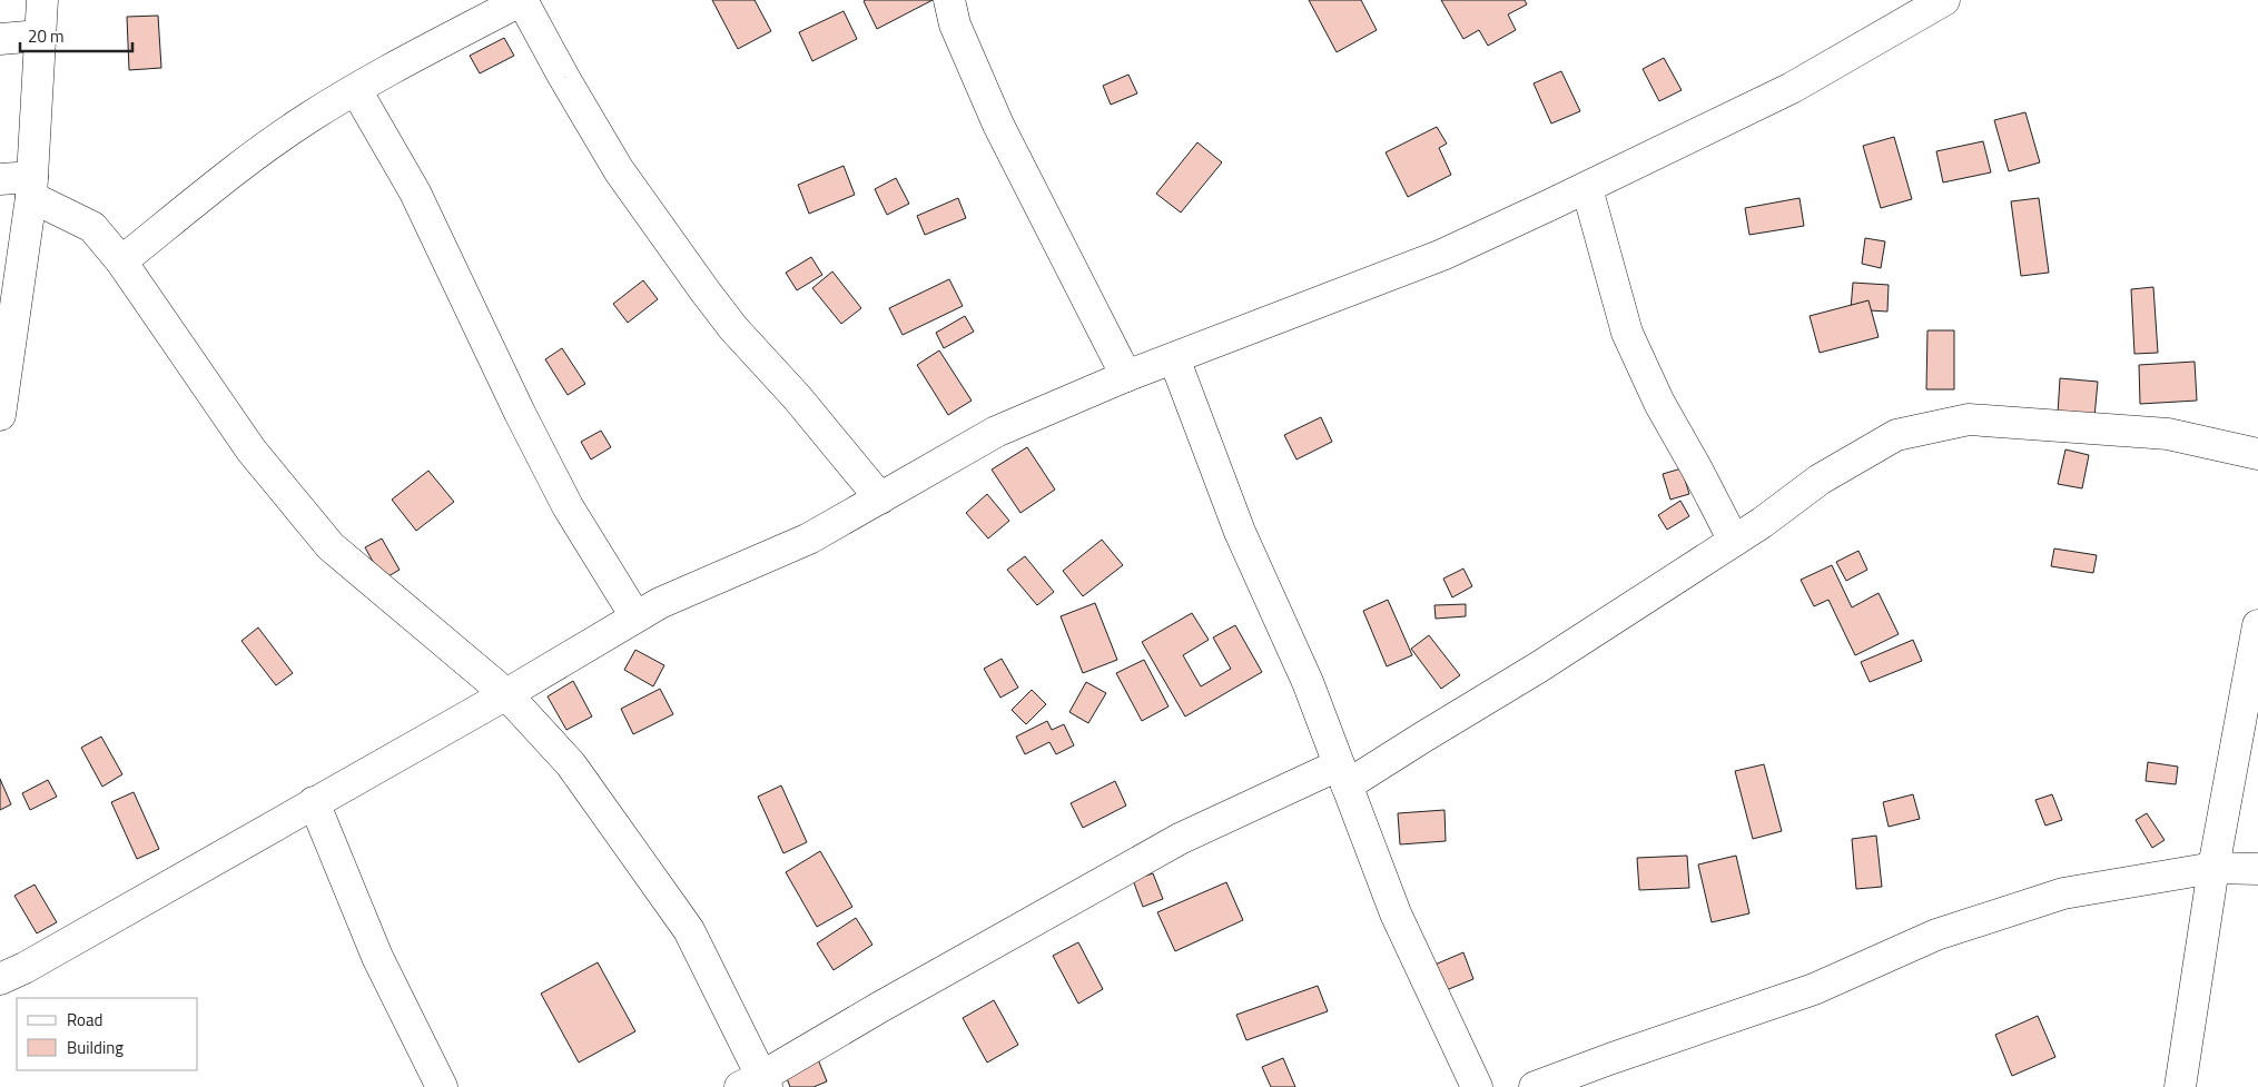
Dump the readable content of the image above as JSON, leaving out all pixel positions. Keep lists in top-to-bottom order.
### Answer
{
  "legend": ["Road", "Building"],
  "scale_bar": "20 m"
}
